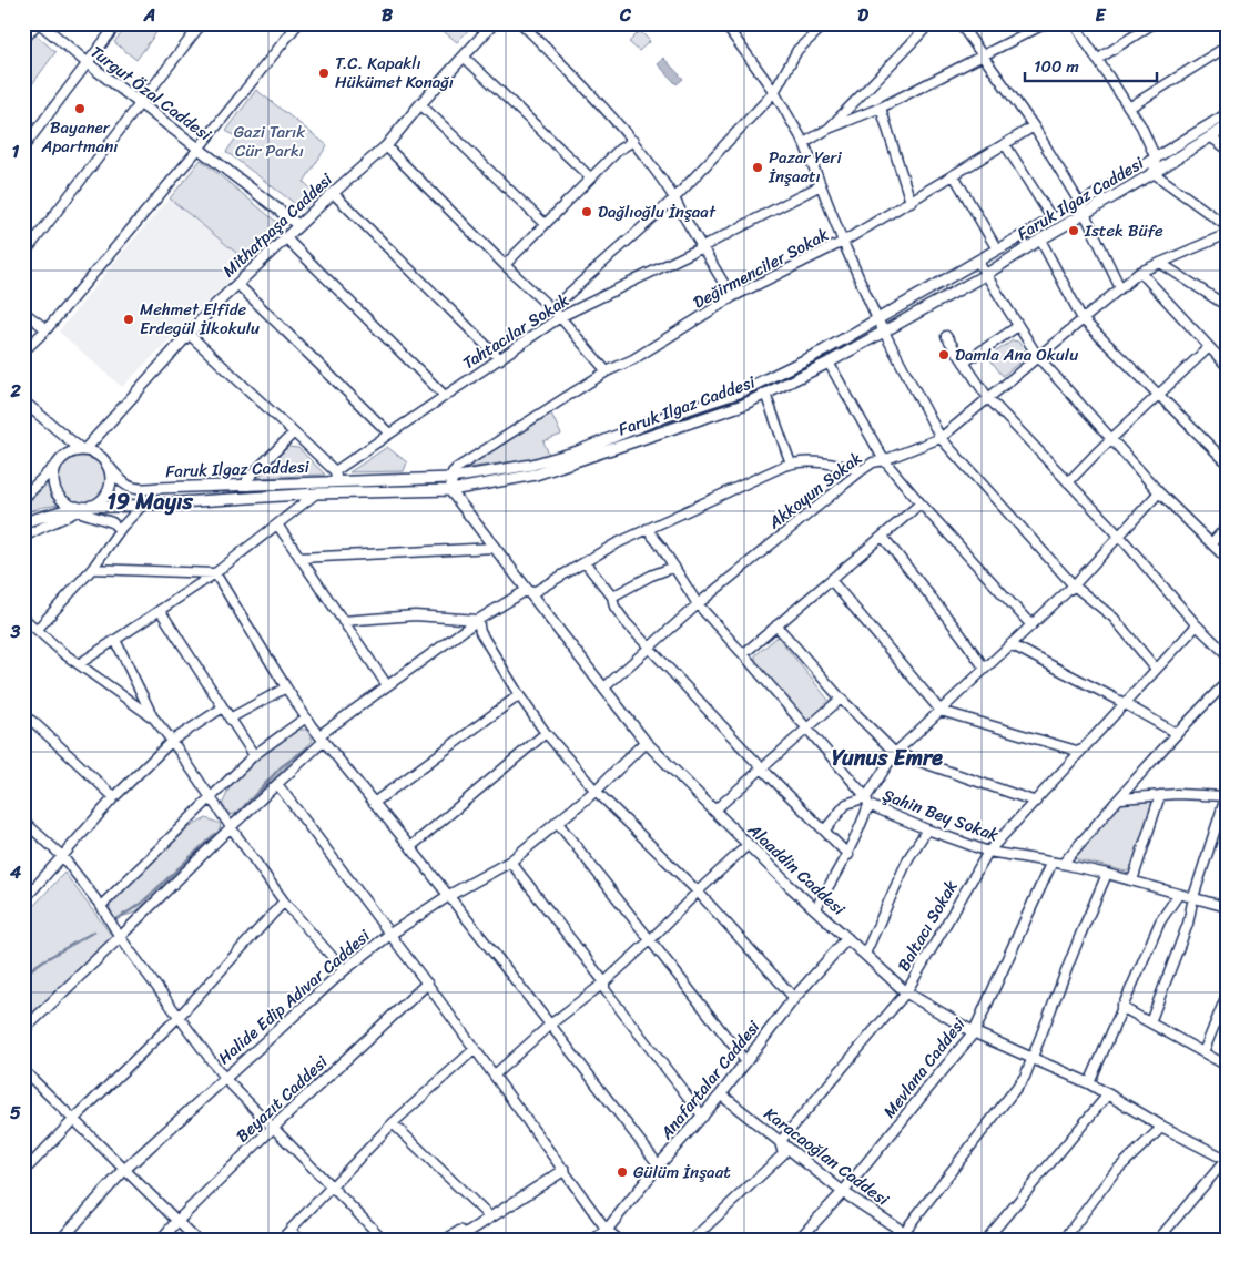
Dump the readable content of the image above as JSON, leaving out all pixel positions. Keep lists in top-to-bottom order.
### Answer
{
  "streets": {
    "street": [
      "Turgut Özal Caddesi",
      "Faruk Ilgaz Caddesi",
      "Mithatpaşa Caddesi",
      "Değirmenciler Sokak",
      "Tahtacılar Sokak",
      "Akkoyun Sokak",
      "Şahin Bey Sokak",
      "Alaaddin Caddesi",
      "Baltacı Sokak",
      "Halide Edip Adıvar Caddesi",
      "Mevlana Caddesi",
      "Anafartalar Caddesi",
      "Beyazıt Caddesi",
      "Karacaoğlan Caddesi"
    ]
  },
  "crossings": [
    ["Turgut Özal Caddesi", "Mithatpaşa Caddesi"],
    ["Faruk Ilgaz Caddesi", "Mithatpaşa Caddesi"],
    ["Faruk Ilgaz Caddesi", "Değirmenciler Sokak"],
    ["Faruk Ilgaz Caddesi", "Tahtacılar Sokak"],
    ["Faruk Ilgaz Caddesi", "Alaaddin Caddesi"],
    ["Değirmenciler Sokak", "Alaaddin Caddesi"],
    ["Akkoyun Sokak", "Şahin Bey Sokak"],
    ["Akkoyun Sokak", "Alaaddin Caddesi"],
    ["Şahin Bey Sokak", "Baltacı Sokak"],
    ["Şahin Bey Sokak", "Mevlana Caddesi"],
    ["Alaaddin Caddesi", "Baltacı Sokak"],
    ["Alaaddin Caddesi", "Halide Edip Adıvar Caddesi"],
    ["Alaaddin Caddesi", "Mevlana Caddesi"],
    ["Alaaddin Caddesi", "Anafartalar Caddesi"],
    ["Baltacı Sokak", "Karacaoğlan Caddesi"],
    ["Mevlana Caddesi", "Karacaoğlan Caddesi"],
    ["Anafartalar Caddesi", "Karacaoğlan Caddesi"]
  ],
  "districts": ["19 Mayıs", "Yunus Emre"],
  "parks": ["Gazi Tarık Cür Parkı"],
  "places": [
    "T.C. Kapaklı Hükümet Konağı",
    "Bayaner Apartmanı",
    "Pazar Yeri İnşaatı",
    "Dağlıoğlu İnşaat",
    "Istek Büfe",
    "Mehmet Elfide Erdegül İlkokulu",
    "Damla Ana Okulu",
    "Gülüm İnşaat"
  ],
  "scale_bar": "100 m",
  "grid": {
    "columns": [
      "A",
      "B",
      "C",
      "D",
      "E"
    ],
    "rows": [
      "1",
      "2",
      "3",
      "4",
      "5"
    ]
  }
}
